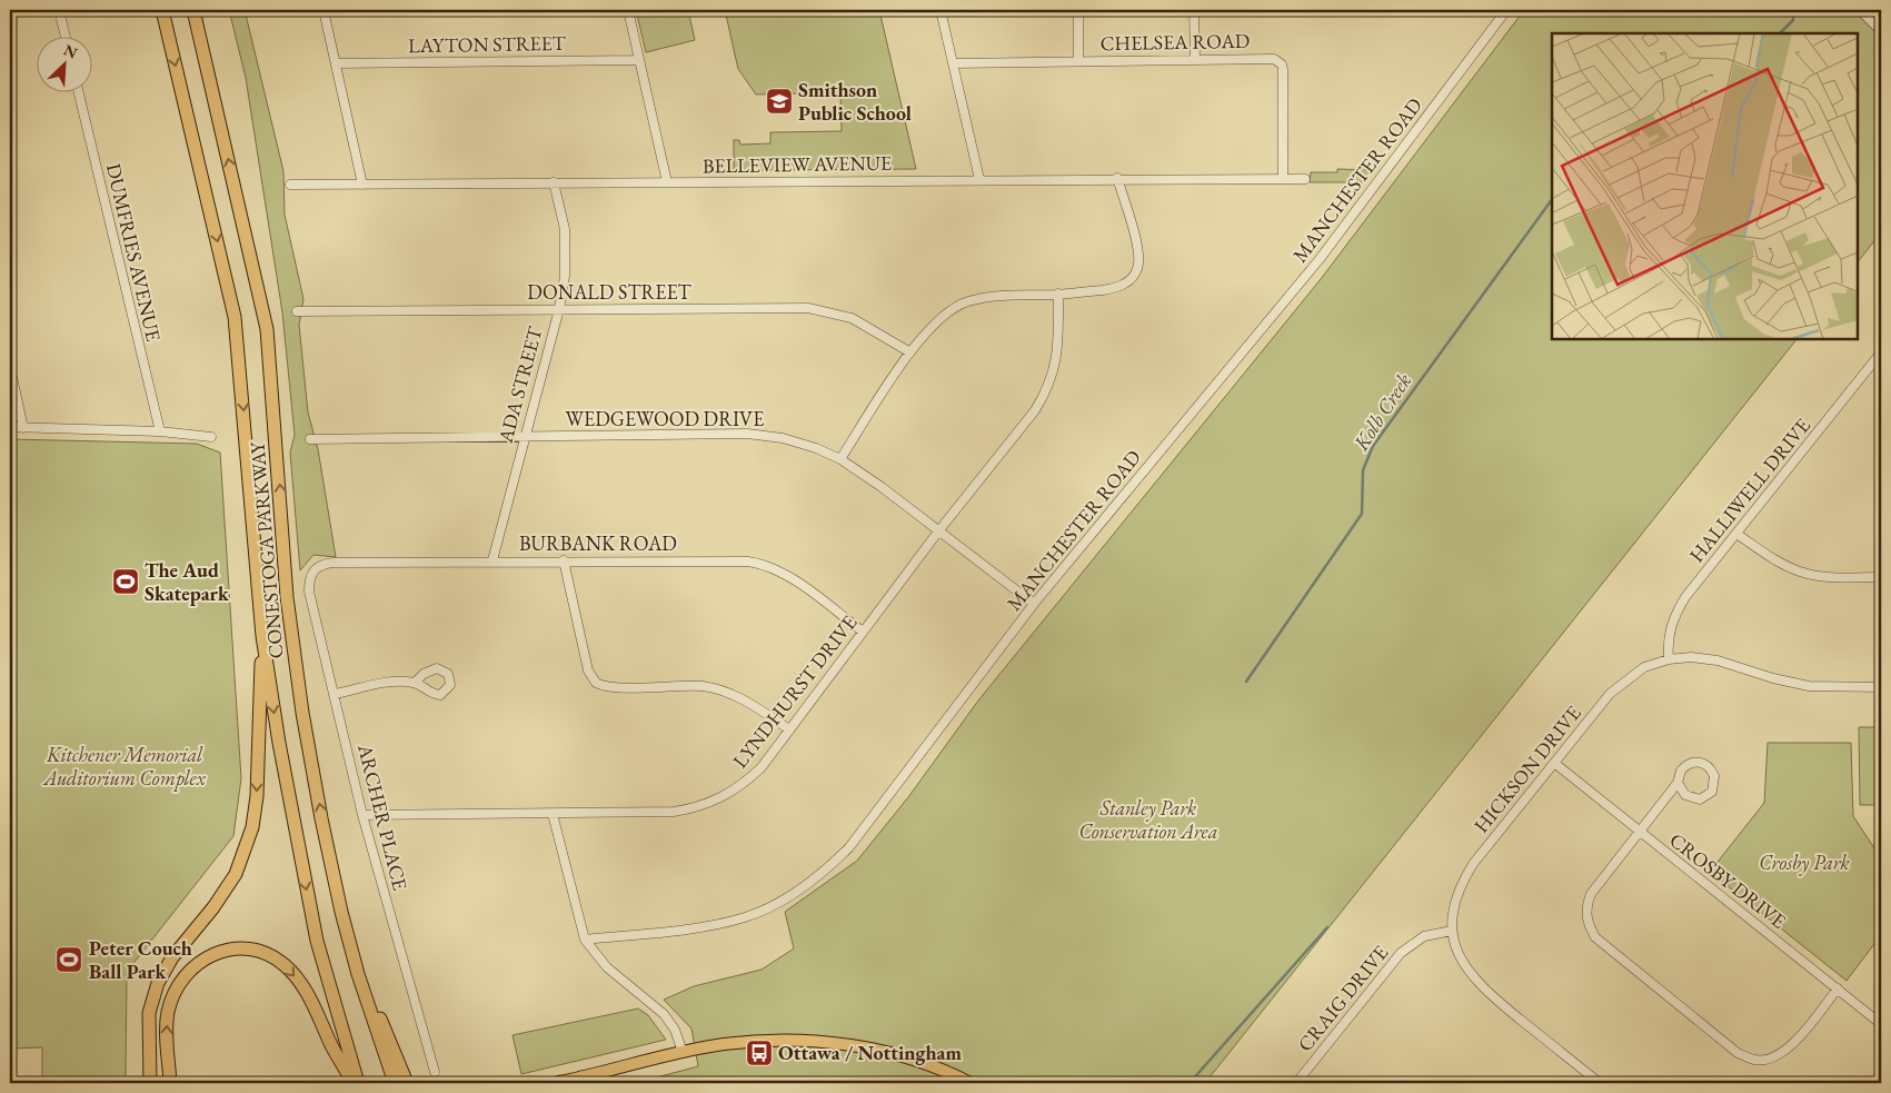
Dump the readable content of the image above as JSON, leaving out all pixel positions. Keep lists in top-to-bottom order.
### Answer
{
  "streets": {
    "highway": ["CONESTOGA PARKWAY"],
    "street": [
      "CHELSEA ROAD",
      "LAYTON STREET",
      "BELLEVIEW AVENUE",
      "MANCHESTER ROAD",
      "DUMFRIES AVENUE",
      "DONALD STREET",
      "ADA STREET",
      "WEDGEWOOD DRIVE",
      "HALLIWELL DRIVE",
      "BURBANK ROAD",
      "LYNDHURST DRIVE",
      "HICKSON DRIVE",
      "ARCHER PLACE",
      "CROSBY DRIVE",
      "CRAIG DRIVE"
    ]
  },
  "crossings": [
    ["CHELSEA ROAD", "BELLEVIEW AVENUE"],
    ["BELLEVIEW AVENUE", "ADA STREET"],
    ["MANCHESTER ROAD", "WEDGEWOOD DRIVE"],
    ["DONALD STREET", "ADA STREET"],
    ["ADA STREET", "WEDGEWOOD DRIVE"],
    ["ADA STREET", "BURBANK ROAD"],
    ["WEDGEWOOD DRIVE", "LYNDHURST DRIVE"],
    ["HALLIWELL DRIVE", "HICKSON DRIVE"],
    ["BURBANK ROAD", "LYNDHURST DRIVE"],
    ["BURBANK ROAD", "ARCHER PLACE"],
    ["LYNDHURST DRIVE", "ARCHER PLACE"],
    ["HICKSON DRIVE", "CROSBY DRIVE"],
    ["HICKSON DRIVE", "CRAIG DRIVE"]
  ],
  "water": ["Kolb Creek"],
  "parks": ["Kitchener Memorial Auditorium Complex", "Stanley Park Conservation Area", "Crosby Park"],
  "places": {
    "school or university": ["Smithson Public School"],
    "sports": ["The Aud Skatepark", "Peter Couch Ball Park"],
    "bus stop": ["Ottawa / Nottingham"]
  },
  "north": "top right"
}
